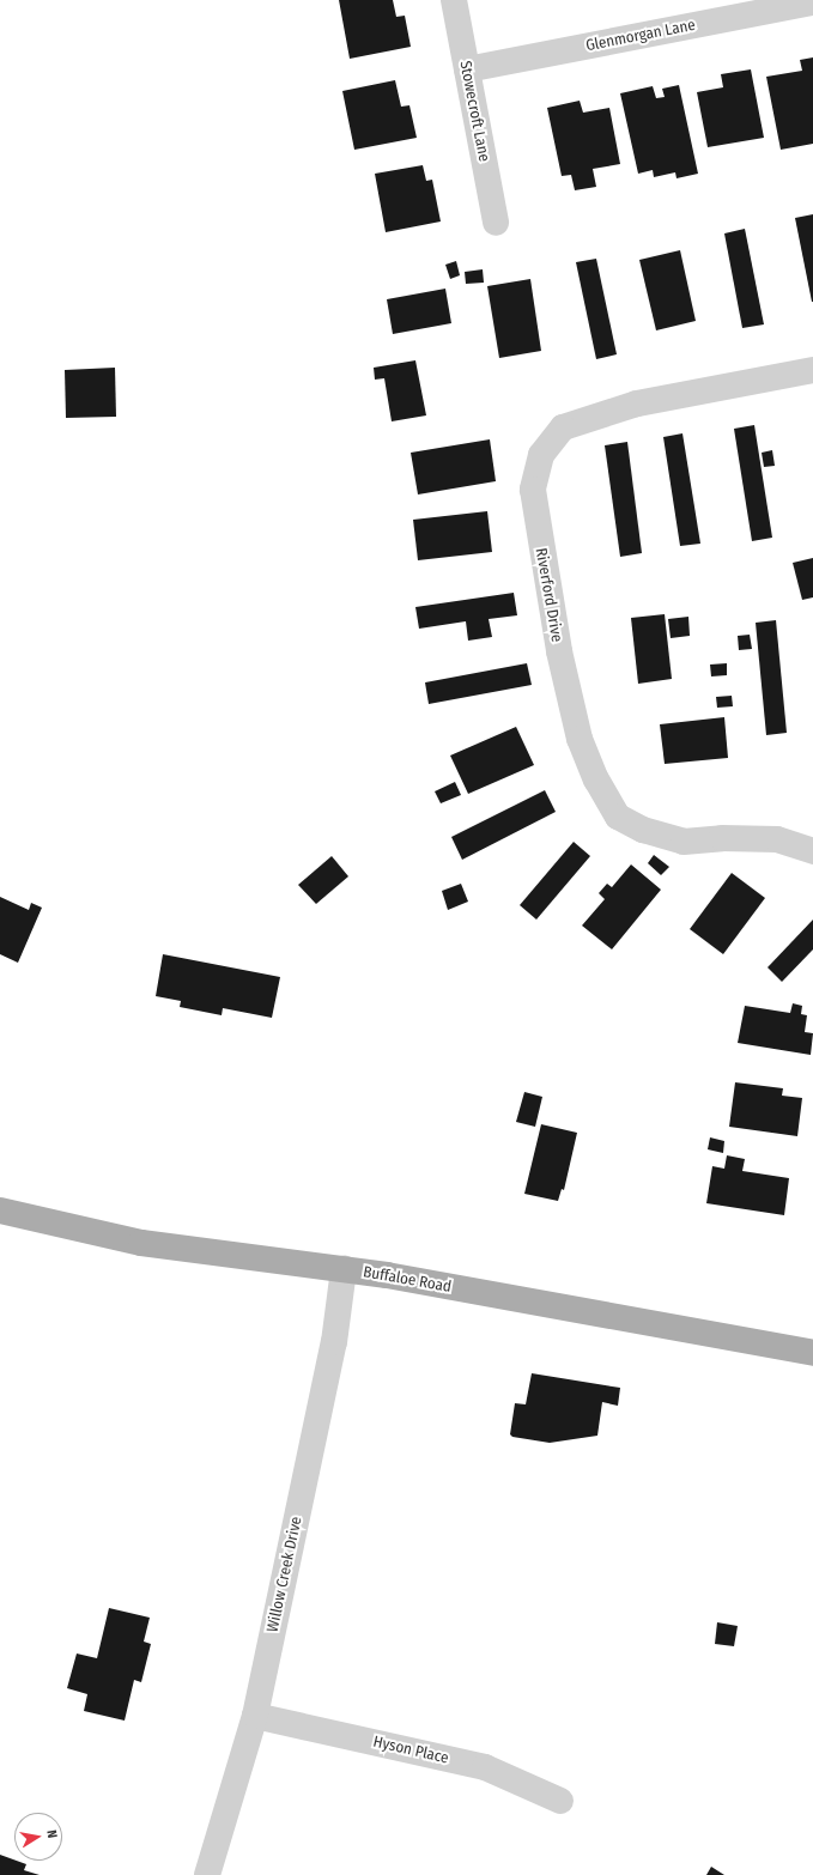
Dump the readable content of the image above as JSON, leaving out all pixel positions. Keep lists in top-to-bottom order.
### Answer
{
  "streets": {
    "main road": ["Buffaloe Road"],
    "street": [
      "Glenmorgan Lane",
      "Stowecroft Lane",
      "Riverford Drive",
      "Willow Creek Drive",
      "Hyson Place"
    ]
  },
  "crossings": [
    ["Glenmorgan Lane", "Stowecroft Lane"],
    ["Buffaloe Road", "Willow Creek Drive"],
    ["Willow Creek Drive", "Hyson Place"]
  ],
  "north": "right"
}
